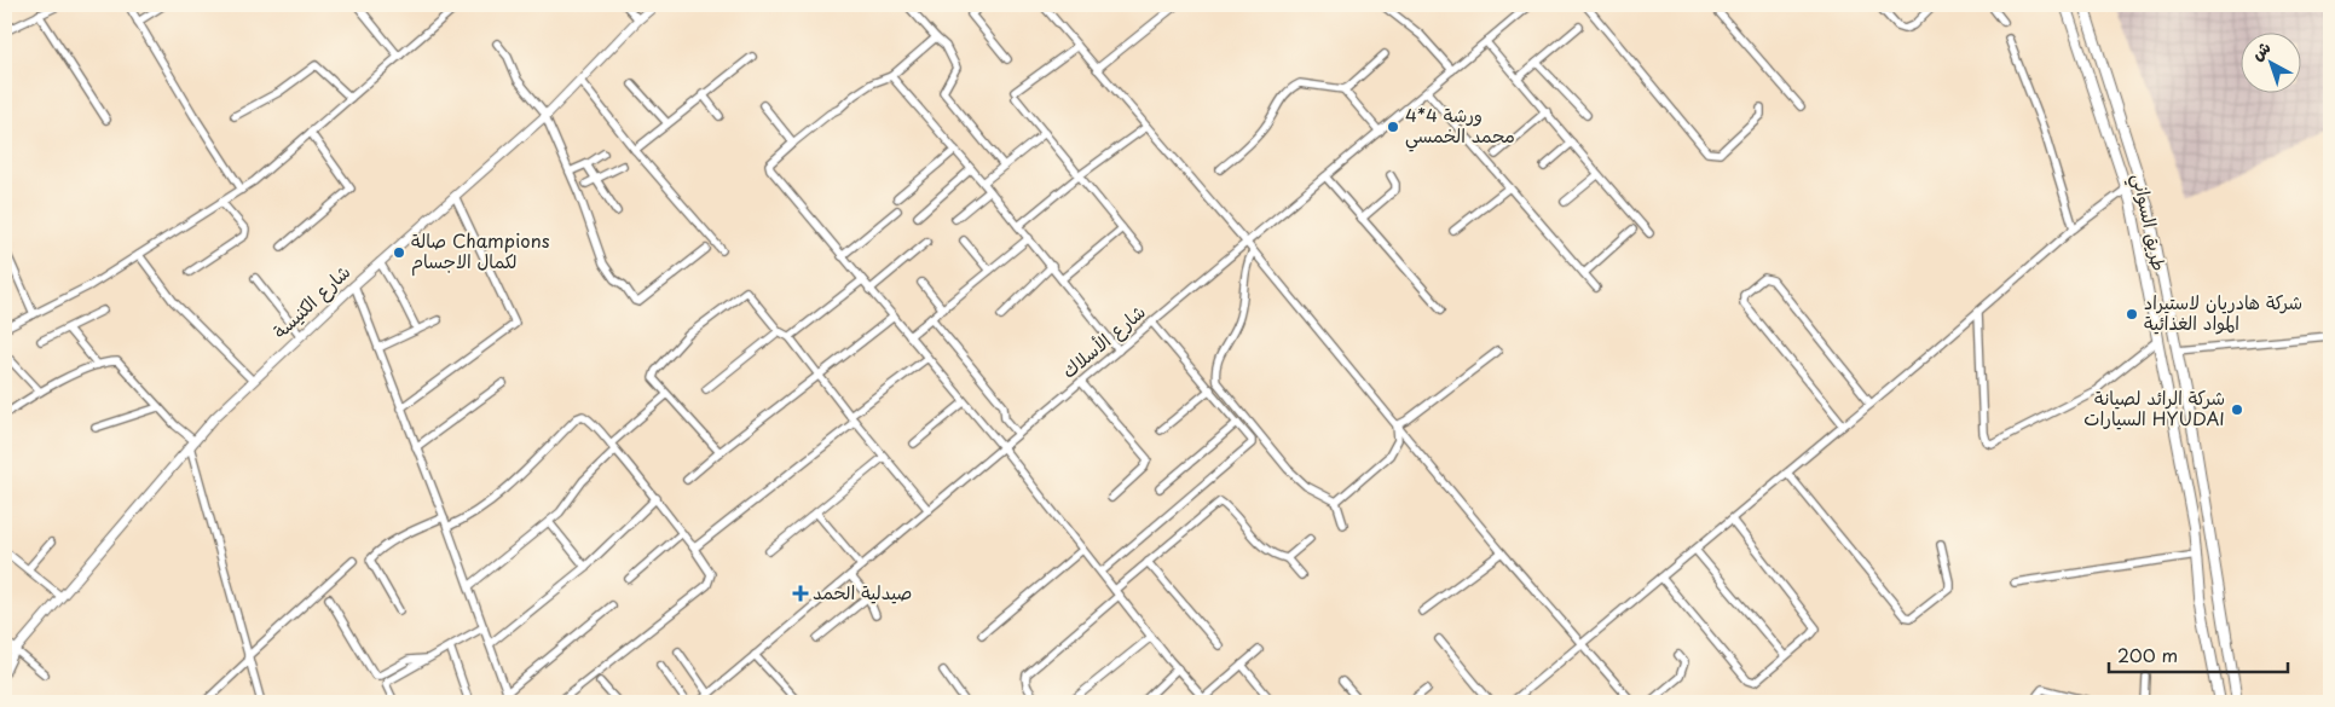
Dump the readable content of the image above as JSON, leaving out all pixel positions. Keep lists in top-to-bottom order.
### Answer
{
  "streets": {
    "highway": ["طريق السواني"],
    "main road": ["شارع الكنيسة"],
    "street": ["شارع الأسلاك"]
  },
  "places": {
    "other": [
      "4*4 ورشة محمد الخمسي",
      "صالة Champions لكمال الاجسام",
      "شركة هادريان لاستيراد المواد الغذائية",
      "شركة الرائد لصيانة السيارات HYUDAI"
    ],
    "health": ["صيدلية الحمد"]
  },
  "scale_bar": "200 m",
  "north": "top left"
}
